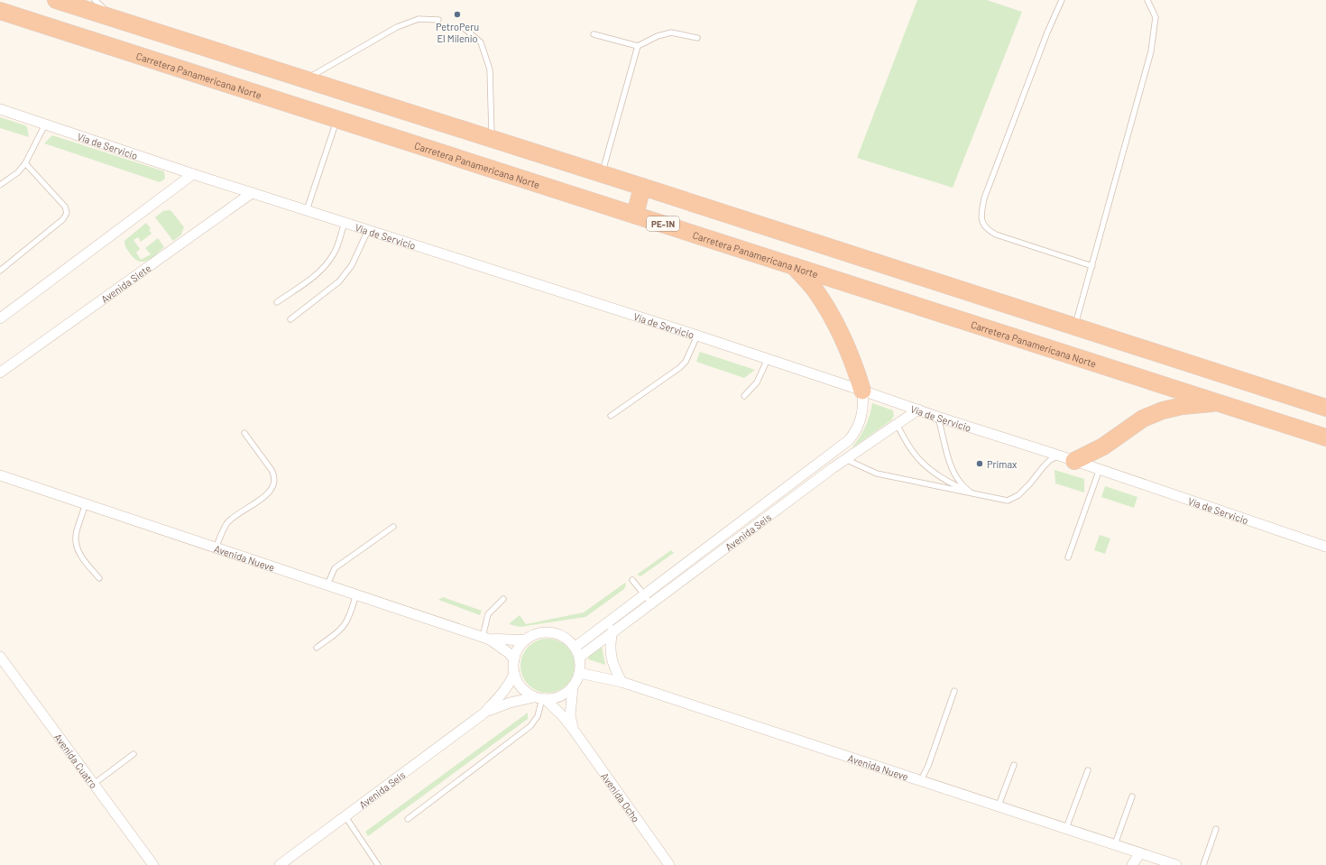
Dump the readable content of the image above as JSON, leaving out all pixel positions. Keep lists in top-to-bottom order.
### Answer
{
  "streets": {
    "highway": ["Carretera Panamericana Norte", "PE-1N"],
    "street": [
      "Vía de Servicio",
      "Avenida Siete",
      "Avenida Seis",
      "Avenida Nueve",
      "Avenida Cuatro",
      "Avenida Ocho"
    ]
  },
  "crossings": [
    ["Vía de Servicio", "Avenida Siete"],
    ["Vía de Servicio", "Avenida Seis"],
    ["Avenida Seis", "Avenida Nueve"],
    ["Avenida Seis", "Avenida Ocho"],
    ["Avenida Nueve", "Avenida Ocho"]
  ],
  "places": ["PetroPeru El Milenio", "Primax"]
}
